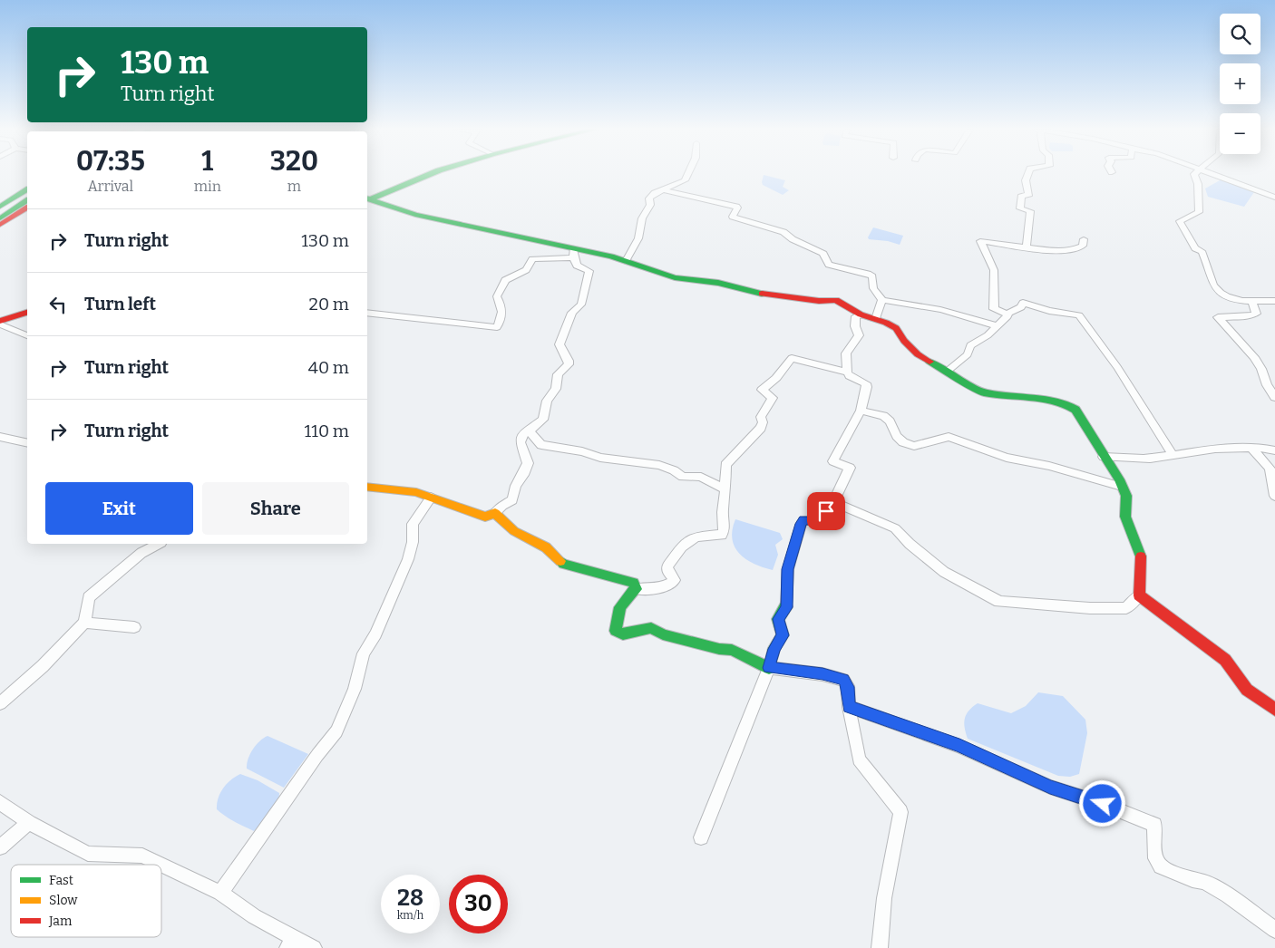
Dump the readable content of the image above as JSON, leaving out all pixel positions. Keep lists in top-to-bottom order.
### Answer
{
  "legend": ["Fast", "Slow", "Jam"],
  "page": {
    "map_buttons": ["+", "−"],
    "turn": ["130 m", "Turn right"],
    "eta": [
      "07:35",
      "Arrival",
      "1",
      "min",
      "320",
      "m"
    ],
    "list": [
      {
        "name": "Turn right",
        "value": "130 m"
      },
      {
        "name": "Turn left",
        "value": "20 m"
      },
      {
        "name": "Turn right",
        "value": "40 m"
      },
      {
        "name": "Turn right",
        "value": "110 m"
      }
    ],
    "buttons": ["Exit", "Share"],
    "speed": "28 km/h",
    "limit": "30"
  }
}
